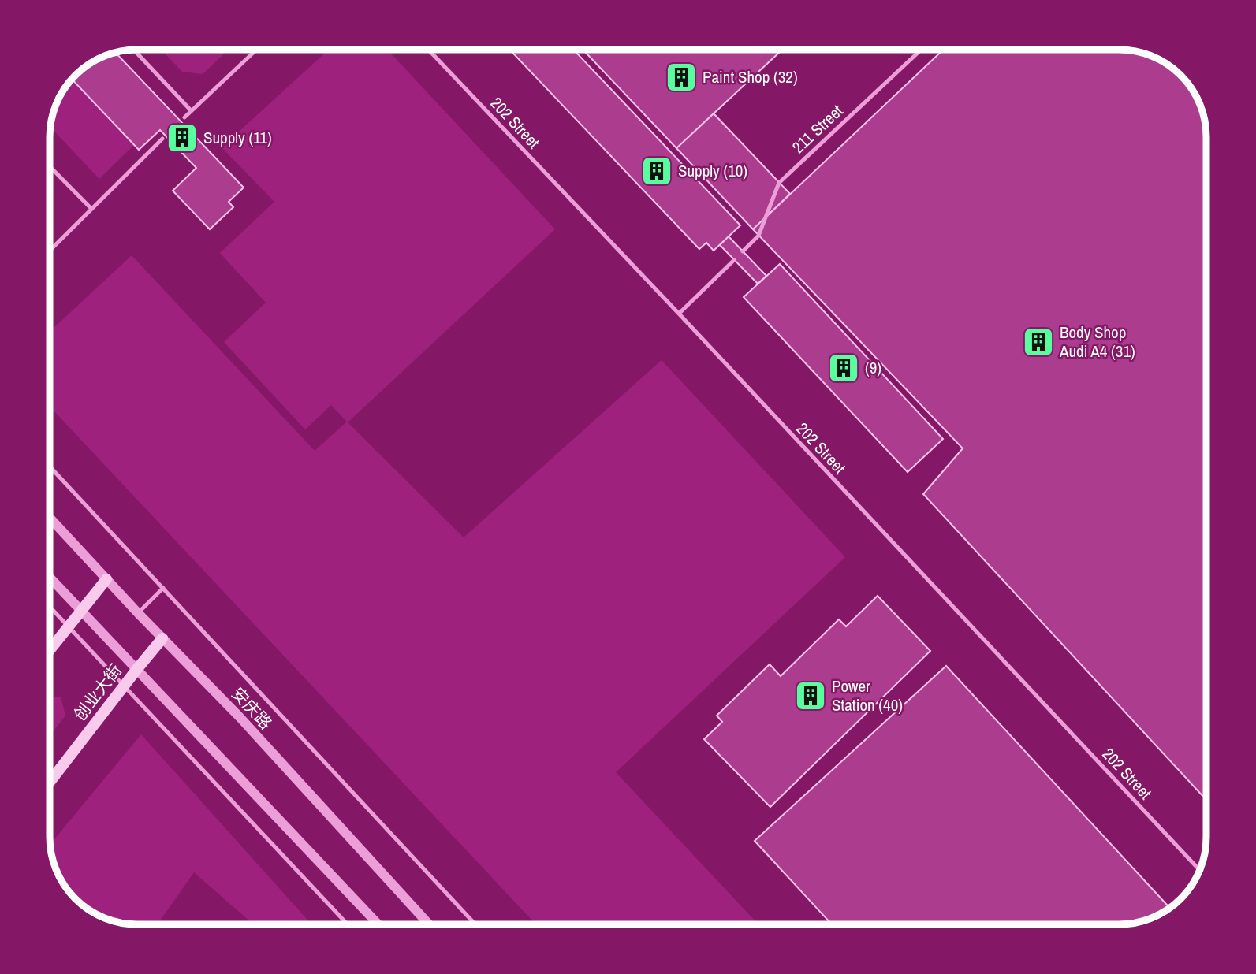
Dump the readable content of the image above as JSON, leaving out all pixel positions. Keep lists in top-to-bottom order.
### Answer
{
  "streets": {
    "main road": ["创业大街"],
    "street": ["安庆路"],
    "lane": ["202 Street", "211 Street"]
  },
  "crossings": [
    ["创业大街", "安庆路"]
  ],
  "places": {
    "building": [
      "Paint Shop (32)",
      "Supply (11)",
      "Supply (10)",
      "Body Shop Audi A4 (31)",
      "(9)",
      "Power Station (40)"
    ]
  }
}
